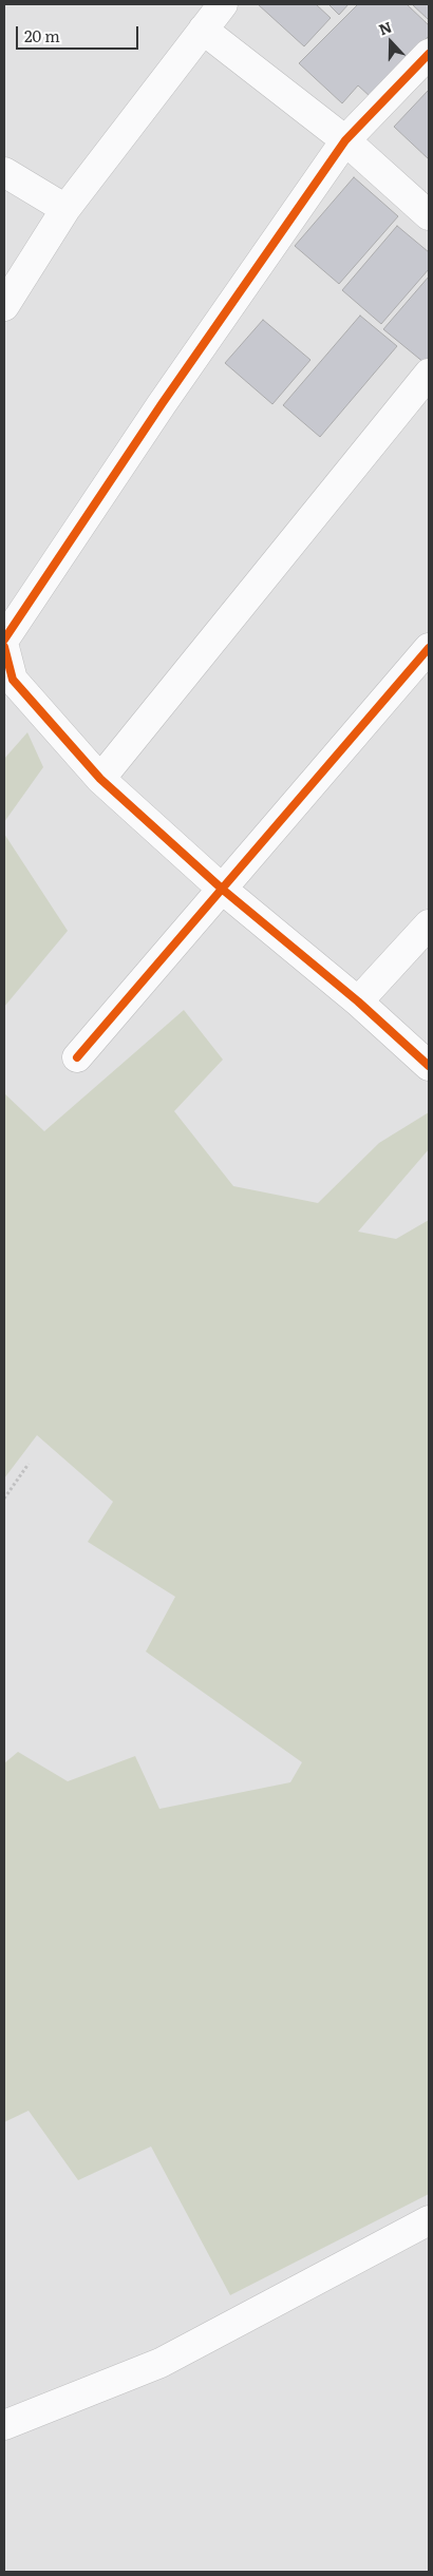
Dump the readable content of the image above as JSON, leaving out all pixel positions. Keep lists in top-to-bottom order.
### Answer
{
  "scale_bar": "20 m",
  "north": "top"
}
